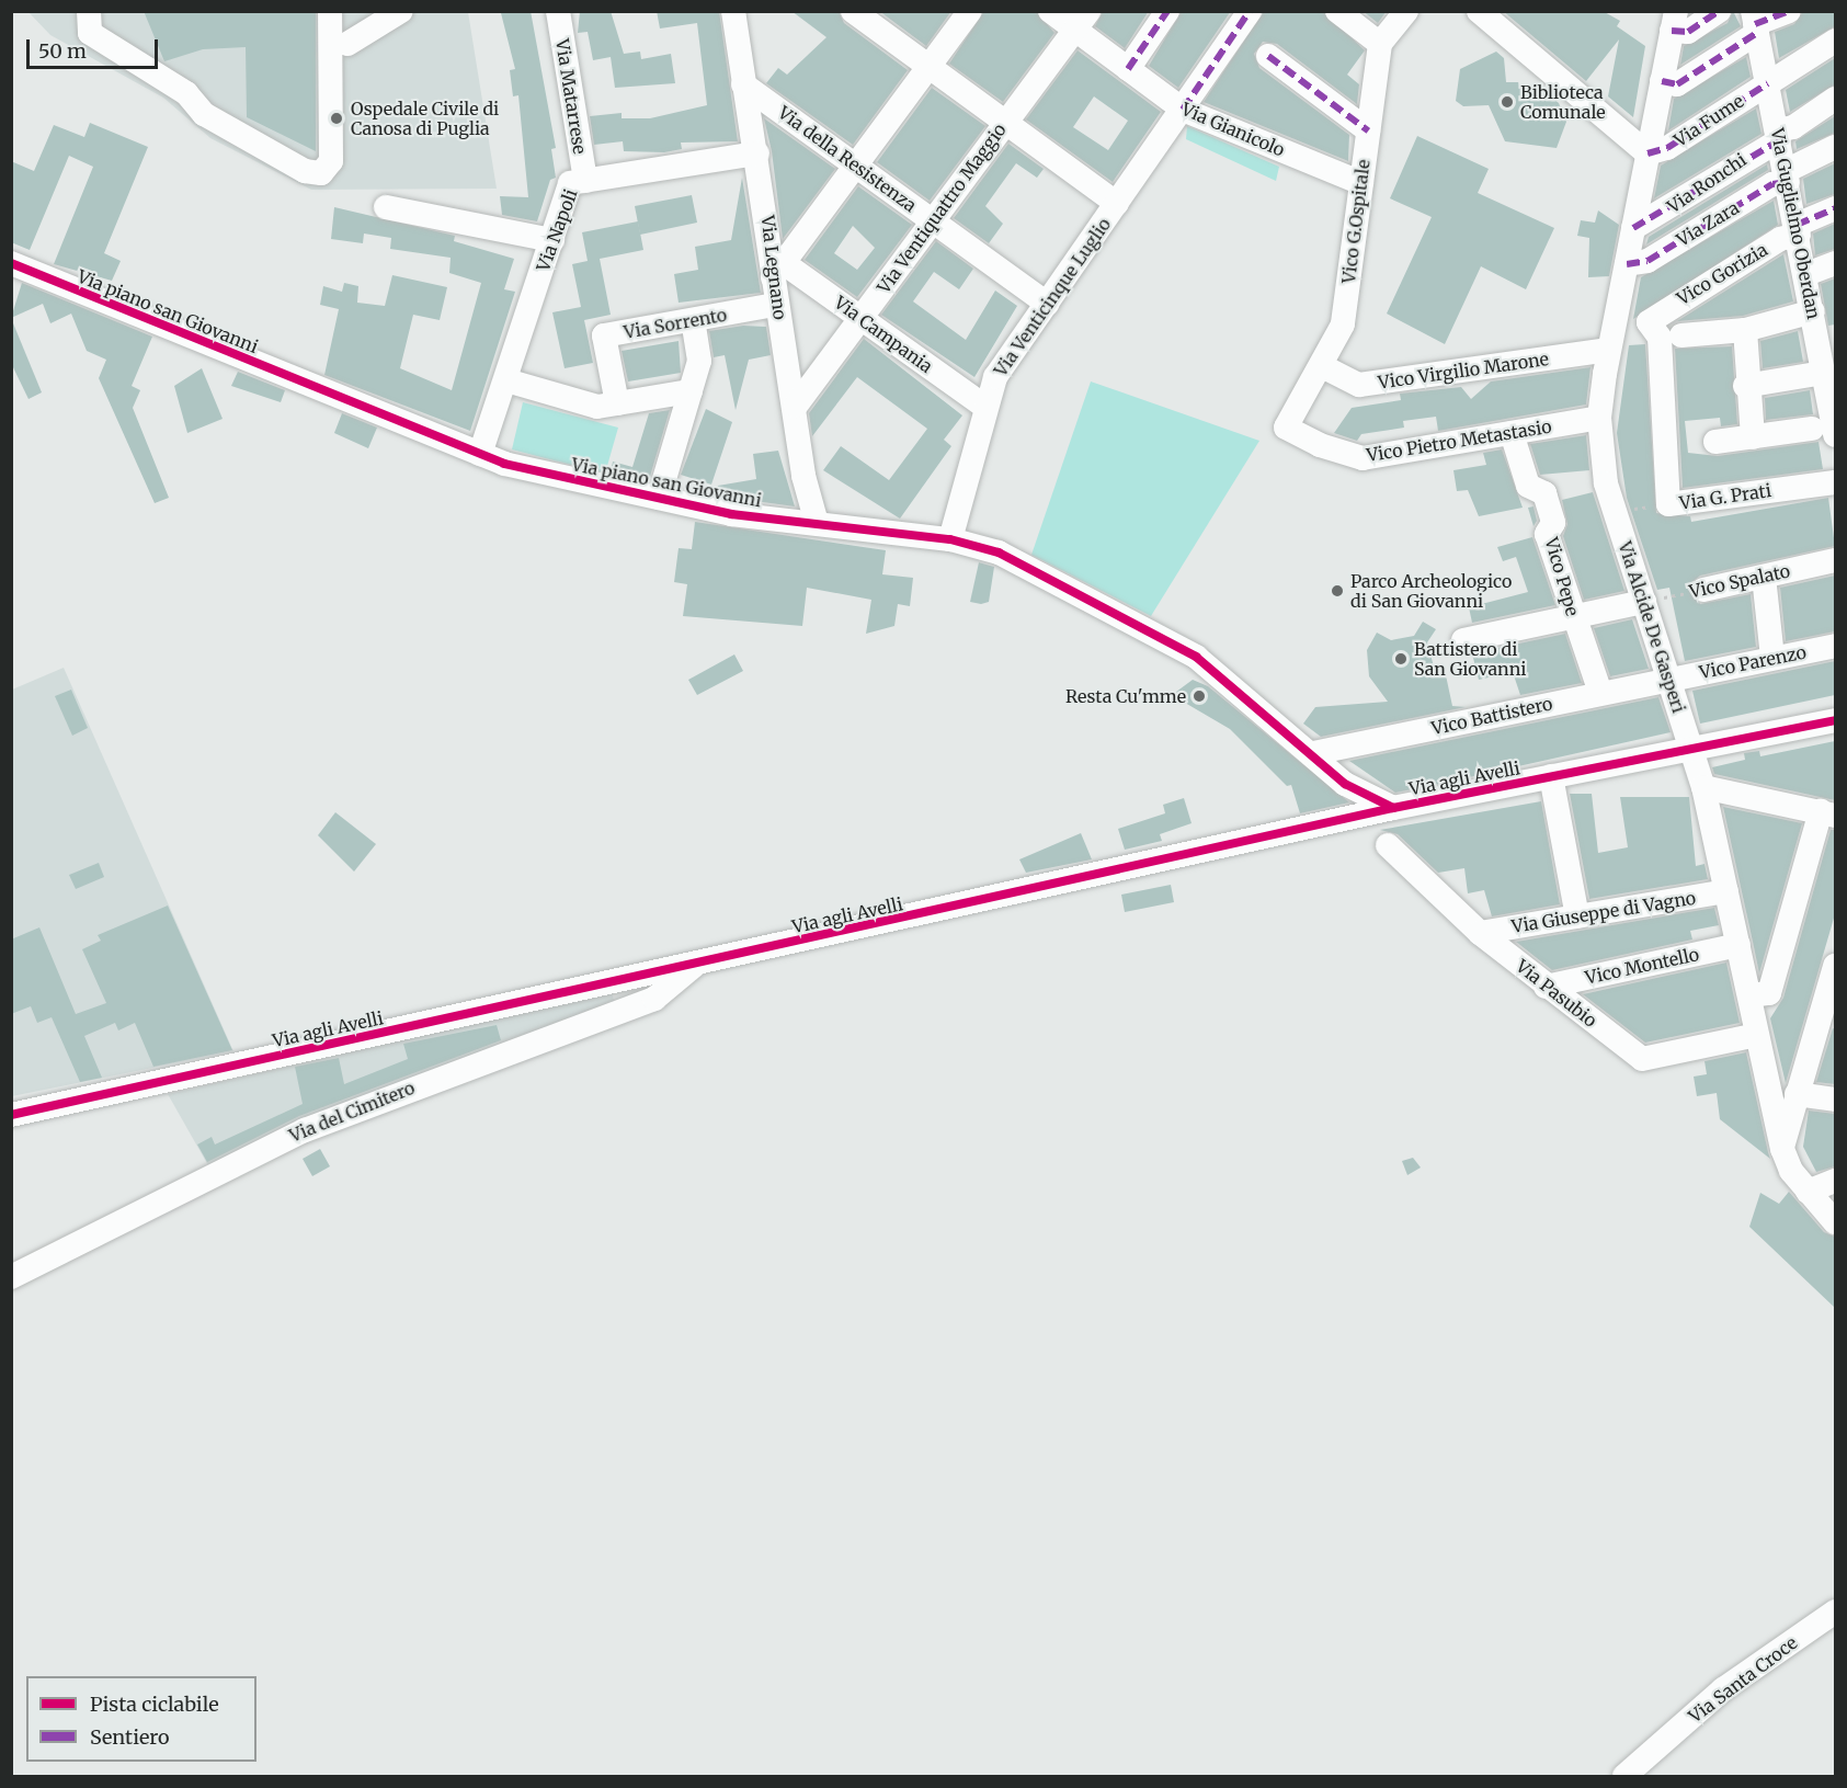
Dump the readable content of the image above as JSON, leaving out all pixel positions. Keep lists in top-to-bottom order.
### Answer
{
  "streets": {
    "street": [
      "Via Matarrese",
      "Via Fume",
      "Via Gianicolo",
      "Via della Resistenza",
      "Via Ronchi",
      "Via Ventiquattro Maggio",
      "Vico G.Ospitale",
      "Via Zara",
      "Via Guglielmo Oberdan",
      "Via Napoli",
      "Via Legnano",
      "Vico Gorizia",
      "Via Venticinque Luglio",
      "Via piano san Giovanni",
      "Via Sorrento",
      "Via Campania",
      "Vico Virgilio Marone",
      "Vico Pietro Metastasio",
      "Via G. Prati",
      "Vico Pepe",
      "Vico Spalato",
      "Via Alcide De Gasperi",
      "Vico Parenzo",
      "Vico Battistero",
      "Via agli Avelli",
      "Via Giuseppe di Vagno",
      "Vico Montello",
      "Via Pasubio",
      "Via del Cimitero",
      "Via Santa Croce"
    ]
  },
  "crossings": [
    ["Via Matarrese", "Via Napoli"],
    ["Via Fume", "Via Guglielmo Oberdan"],
    ["Via Fume", "Via Alcide De Gasperi"],
    ["Via Gianicolo", "Via Ventiquattro Maggio"],
    ["Via Gianicolo", "Vico G.Ospitale"],
    ["Via Gianicolo", "Via Venticinque Luglio"],
    ["Via della Resistenza", "Via Ventiquattro Maggio"],
    ["Via della Resistenza", "Via Legnano"],
    ["Via della Resistenza", "Via Venticinque Luglio"],
    ["Via Ronchi", "Via Guglielmo Oberdan"],
    ["Via Ronchi", "Via Alcide De Gasperi"],
    ["Via Ventiquattro Maggio", "Via Legnano"],
    ["Via Ventiquattro Maggio", "Via Campania"],
    ["Vico G.Ospitale", "Vico Virgilio Marone"],
    ["Vico G.Ospitale", "Vico Pietro Metastasio"],
    ["Via Zara", "Via Guglielmo Oberdan"],
    ["Via Zara", "Via Alcide De Gasperi"],
    ["Via Guglielmo Oberdan", "Vico Gorizia"],
    ["Via Napoli", "Via Legnano"],
    ["Via Napoli", "Via piano san Giovanni"],
    ["Via Legnano", "Via piano san Giovanni"],
    ["Via Legnano", "Via Sorrento"],
    ["Via Legnano", "Via Campania"],
    ["Via Venticinque Luglio", "Via piano san Giovanni"],
    ["Via Venticinque Luglio", "Via Campania"],
    ["Via piano san Giovanni", "Vico Battistero"],
    ["Via piano san Giovanni", "Via agli Avelli"],
    ["Vico Virgilio Marone", "Via Alcide De Gasperi"],
    ["Vico Pietro Metastasio", "Vico Pepe"],
    ["Vico Pietro Metastasio", "Via Alcide De Gasperi"],
    ["Via G. Prati", "Via Alcide De Gasperi"],
    ["Vico Pepe", "Vico Battistero"],
    ["Vico Spalato", "Via Alcide De Gasperi"],
    ["Via Alcide De Gasperi", "Vico Parenzo"],
    ["Via Alcide De Gasperi", "Vico Battistero"],
    ["Via Alcide De Gasperi", "Via agli Avelli"],
    ["Via Alcide De Gasperi", "Via Giuseppe di Vagno"],
    ["Via Alcide De Gasperi", "Vico Montello"],
    ["Via Alcide De Gasperi", "Via Pasubio"],
    ["Vico Parenzo", "Vico Battistero"],
    ["Via agli Avelli", "Via del Cimitero"],
    ["Via Giuseppe di Vagno", "Via Pasubio"],
    ["Vico Montello", "Via Pasubio"]
  ],
  "places": [
    "Biblioteca Comunale",
    "Ospedale Civile di Canosa di Puglia",
    "Parco Archeologico di San Giovanni",
    "Battistero di San Giovanni",
    "Resta Cu'mme"
  ],
  "legend": ["Pista ciclabile", "Sentiero"],
  "scale_bar": "50 m"
}
